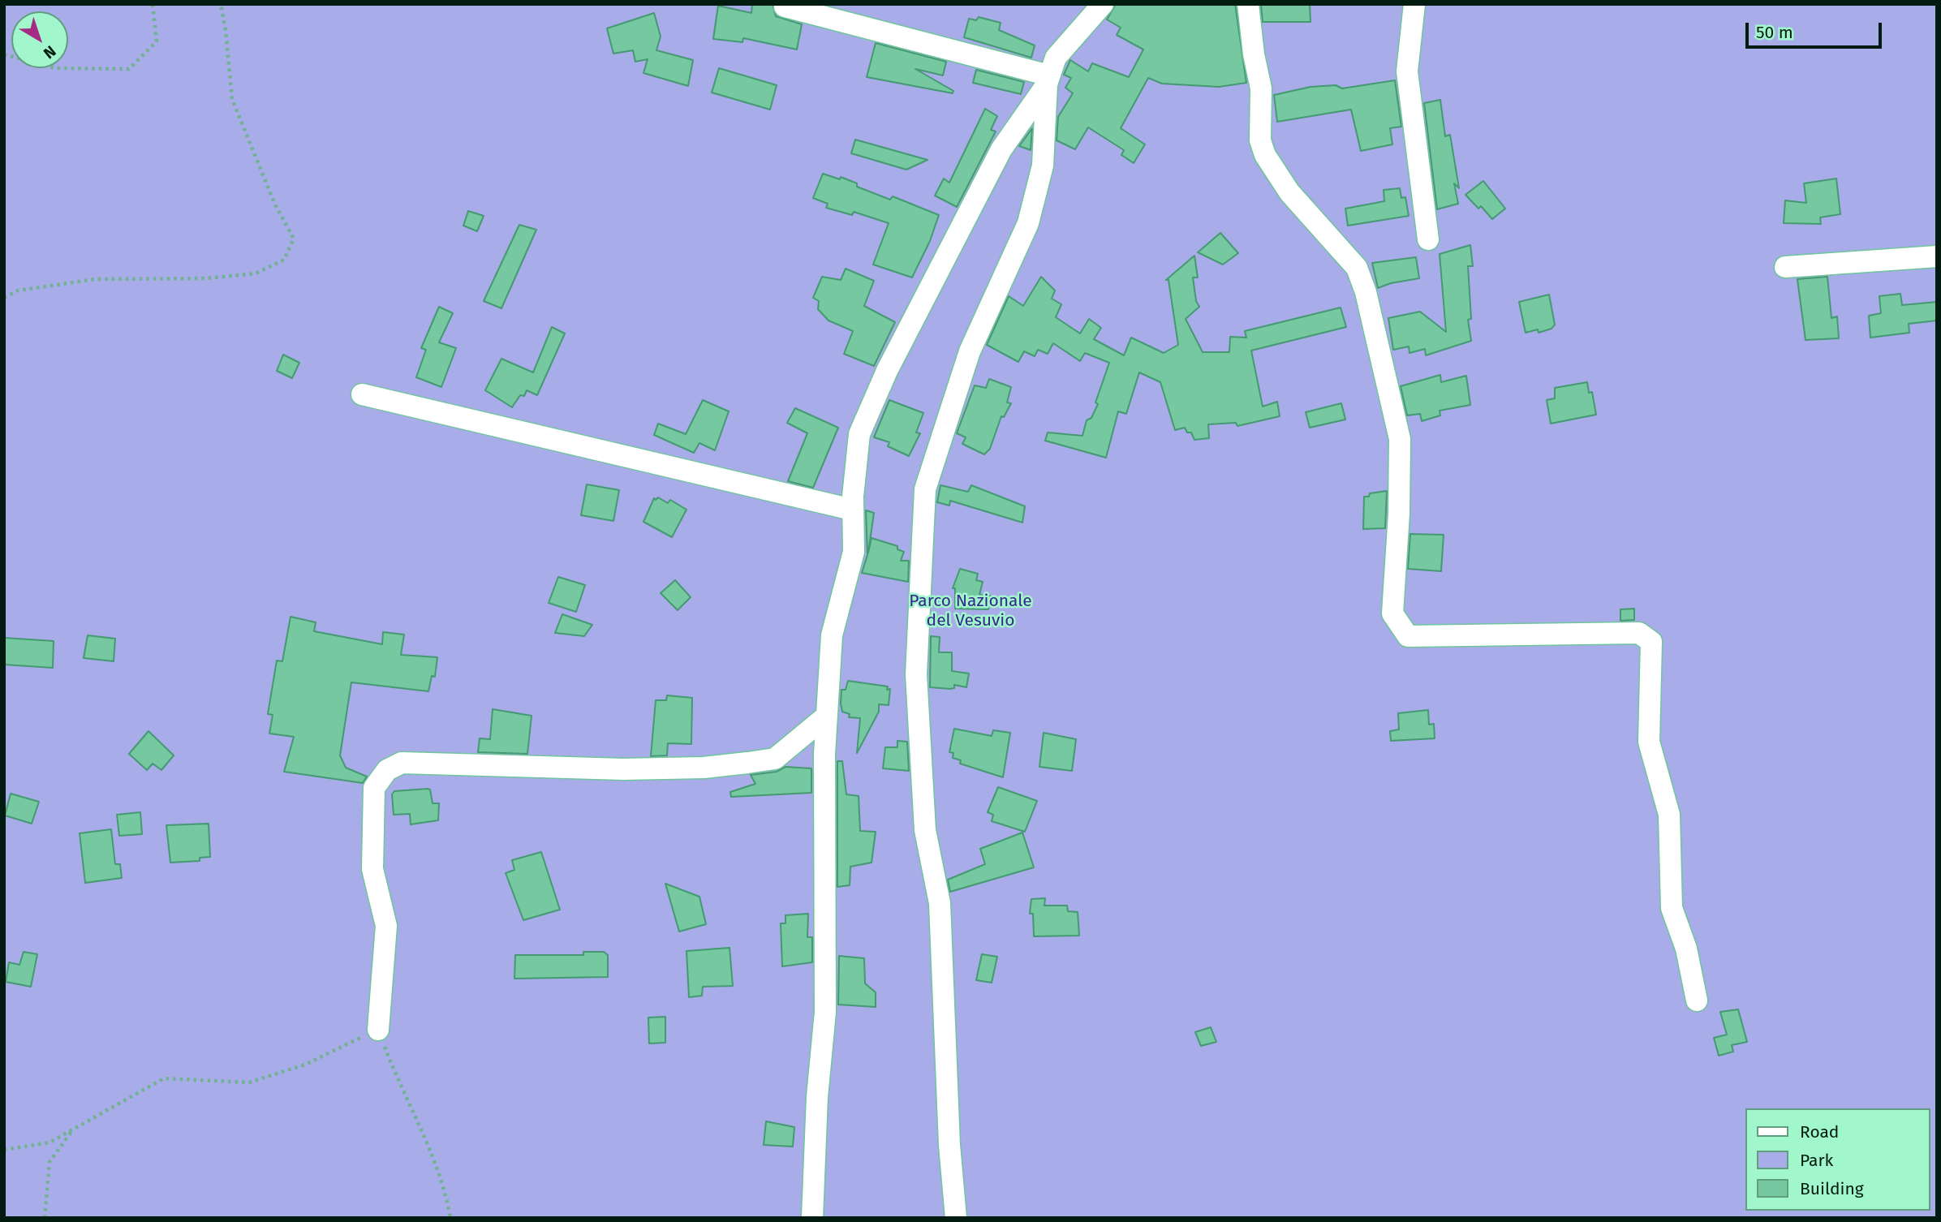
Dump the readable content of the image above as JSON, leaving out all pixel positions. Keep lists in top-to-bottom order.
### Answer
{
  "parks": ["Parco Nazionale del Vesuvio"],
  "legend": ["Road", "Park", "Building"],
  "scale_bar": "50 m",
  "north": "bottom right"
}
